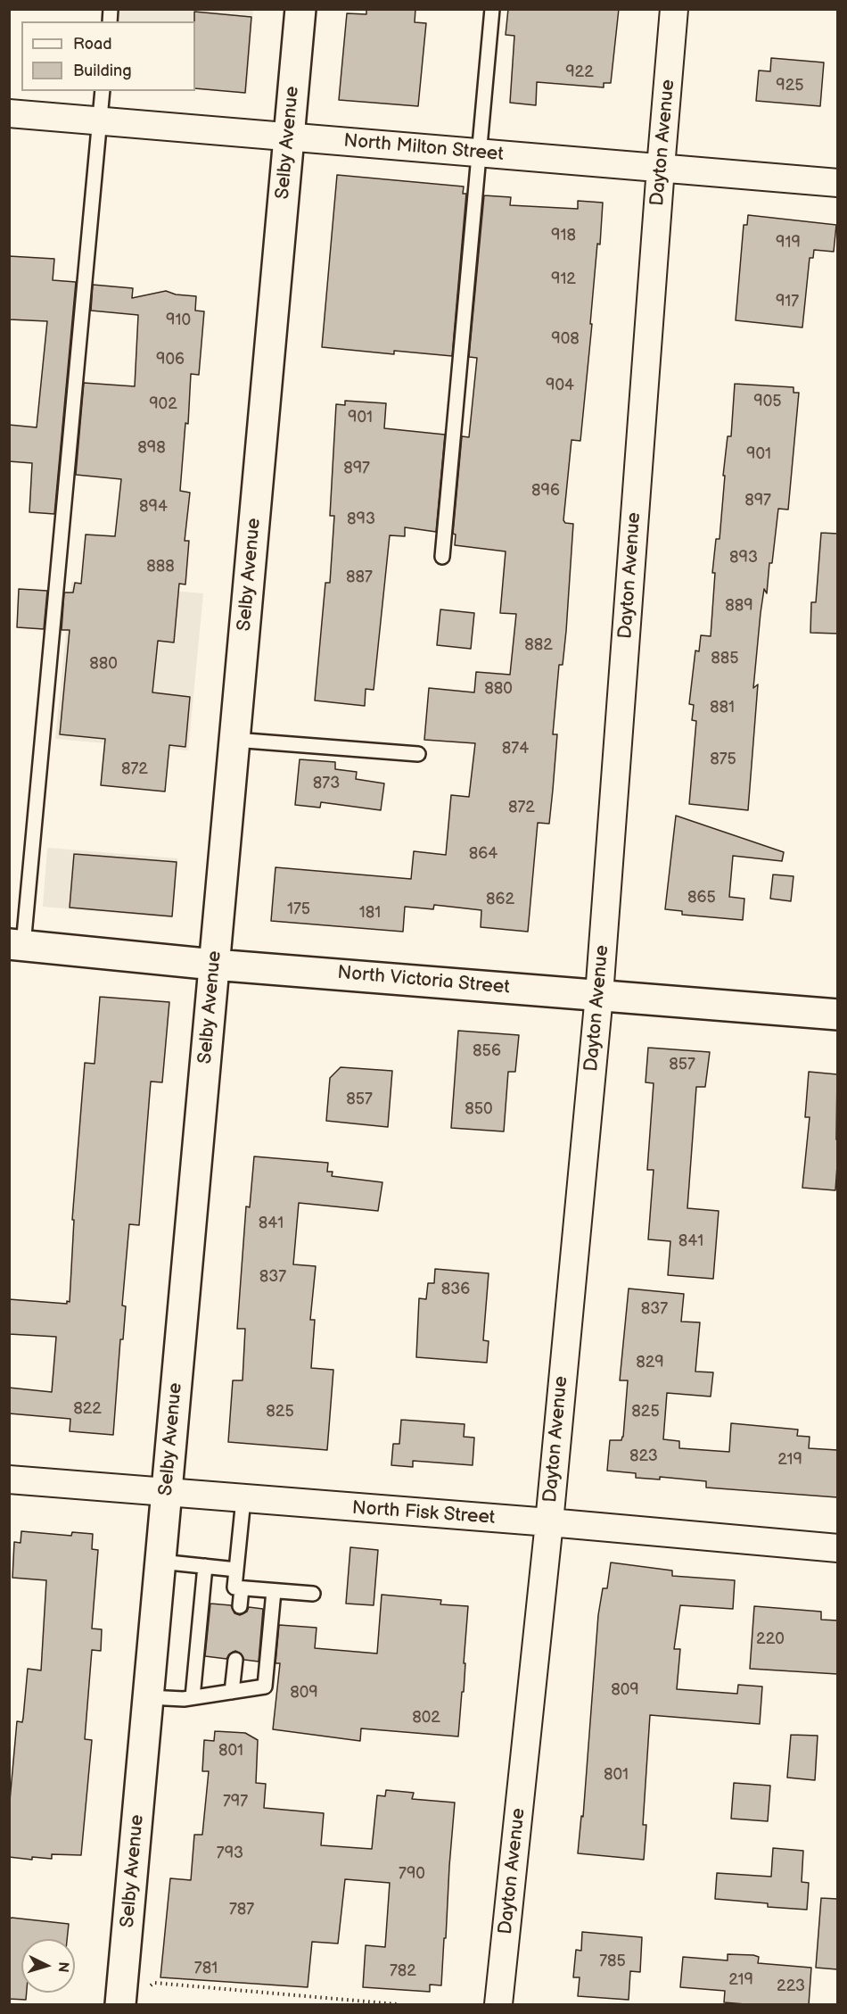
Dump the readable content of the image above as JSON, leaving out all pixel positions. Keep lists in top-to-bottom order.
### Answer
{
  "streets": {
    "street": [
      "Selby Avenue",
      "Dayton Avenue",
      "North Milton Street",
      "North Victoria Street",
      "North Fisk Street"
    ]
  },
  "crossings": [
    ["Selby Avenue", "North Milton Street"],
    ["Selby Avenue", "North Victoria Street"],
    ["Selby Avenue", "North Fisk Street"],
    ["Dayton Avenue", "North Milton Street"],
    ["Dayton Avenue", "North Victoria Street"],
    ["Dayton Avenue", "North Fisk Street"]
  ],
  "house_numbers": [
    "922",
    "925",
    "918",
    "919",
    "912",
    "917",
    "910",
    "908",
    "906",
    "904",
    "905",
    "902",
    "901",
    "898",
    "901",
    "897",
    "896",
    "897",
    "894",
    "893",
    "893",
    "888",
    "887",
    "889",
    "882",
    "885",
    "880",
    "880",
    "881",
    "874",
    "875",
    "872",
    "873",
    "872",
    "864",
    "865",
    "862",
    "175",
    "181",
    "856",
    "857",
    "857",
    "850",
    "841",
    "841",
    "837",
    "836",
    "837",
    "829",
    "822",
    "825",
    "825",
    "823",
    "219",
    "220",
    "809",
    "809",
    "802",
    "801",
    "801",
    "797",
    "793",
    "790",
    "787",
    "785",
    "781",
    "782",
    "219",
    "223"
  ],
  "legend": ["Road", "Building"],
  "north": "right"
}
